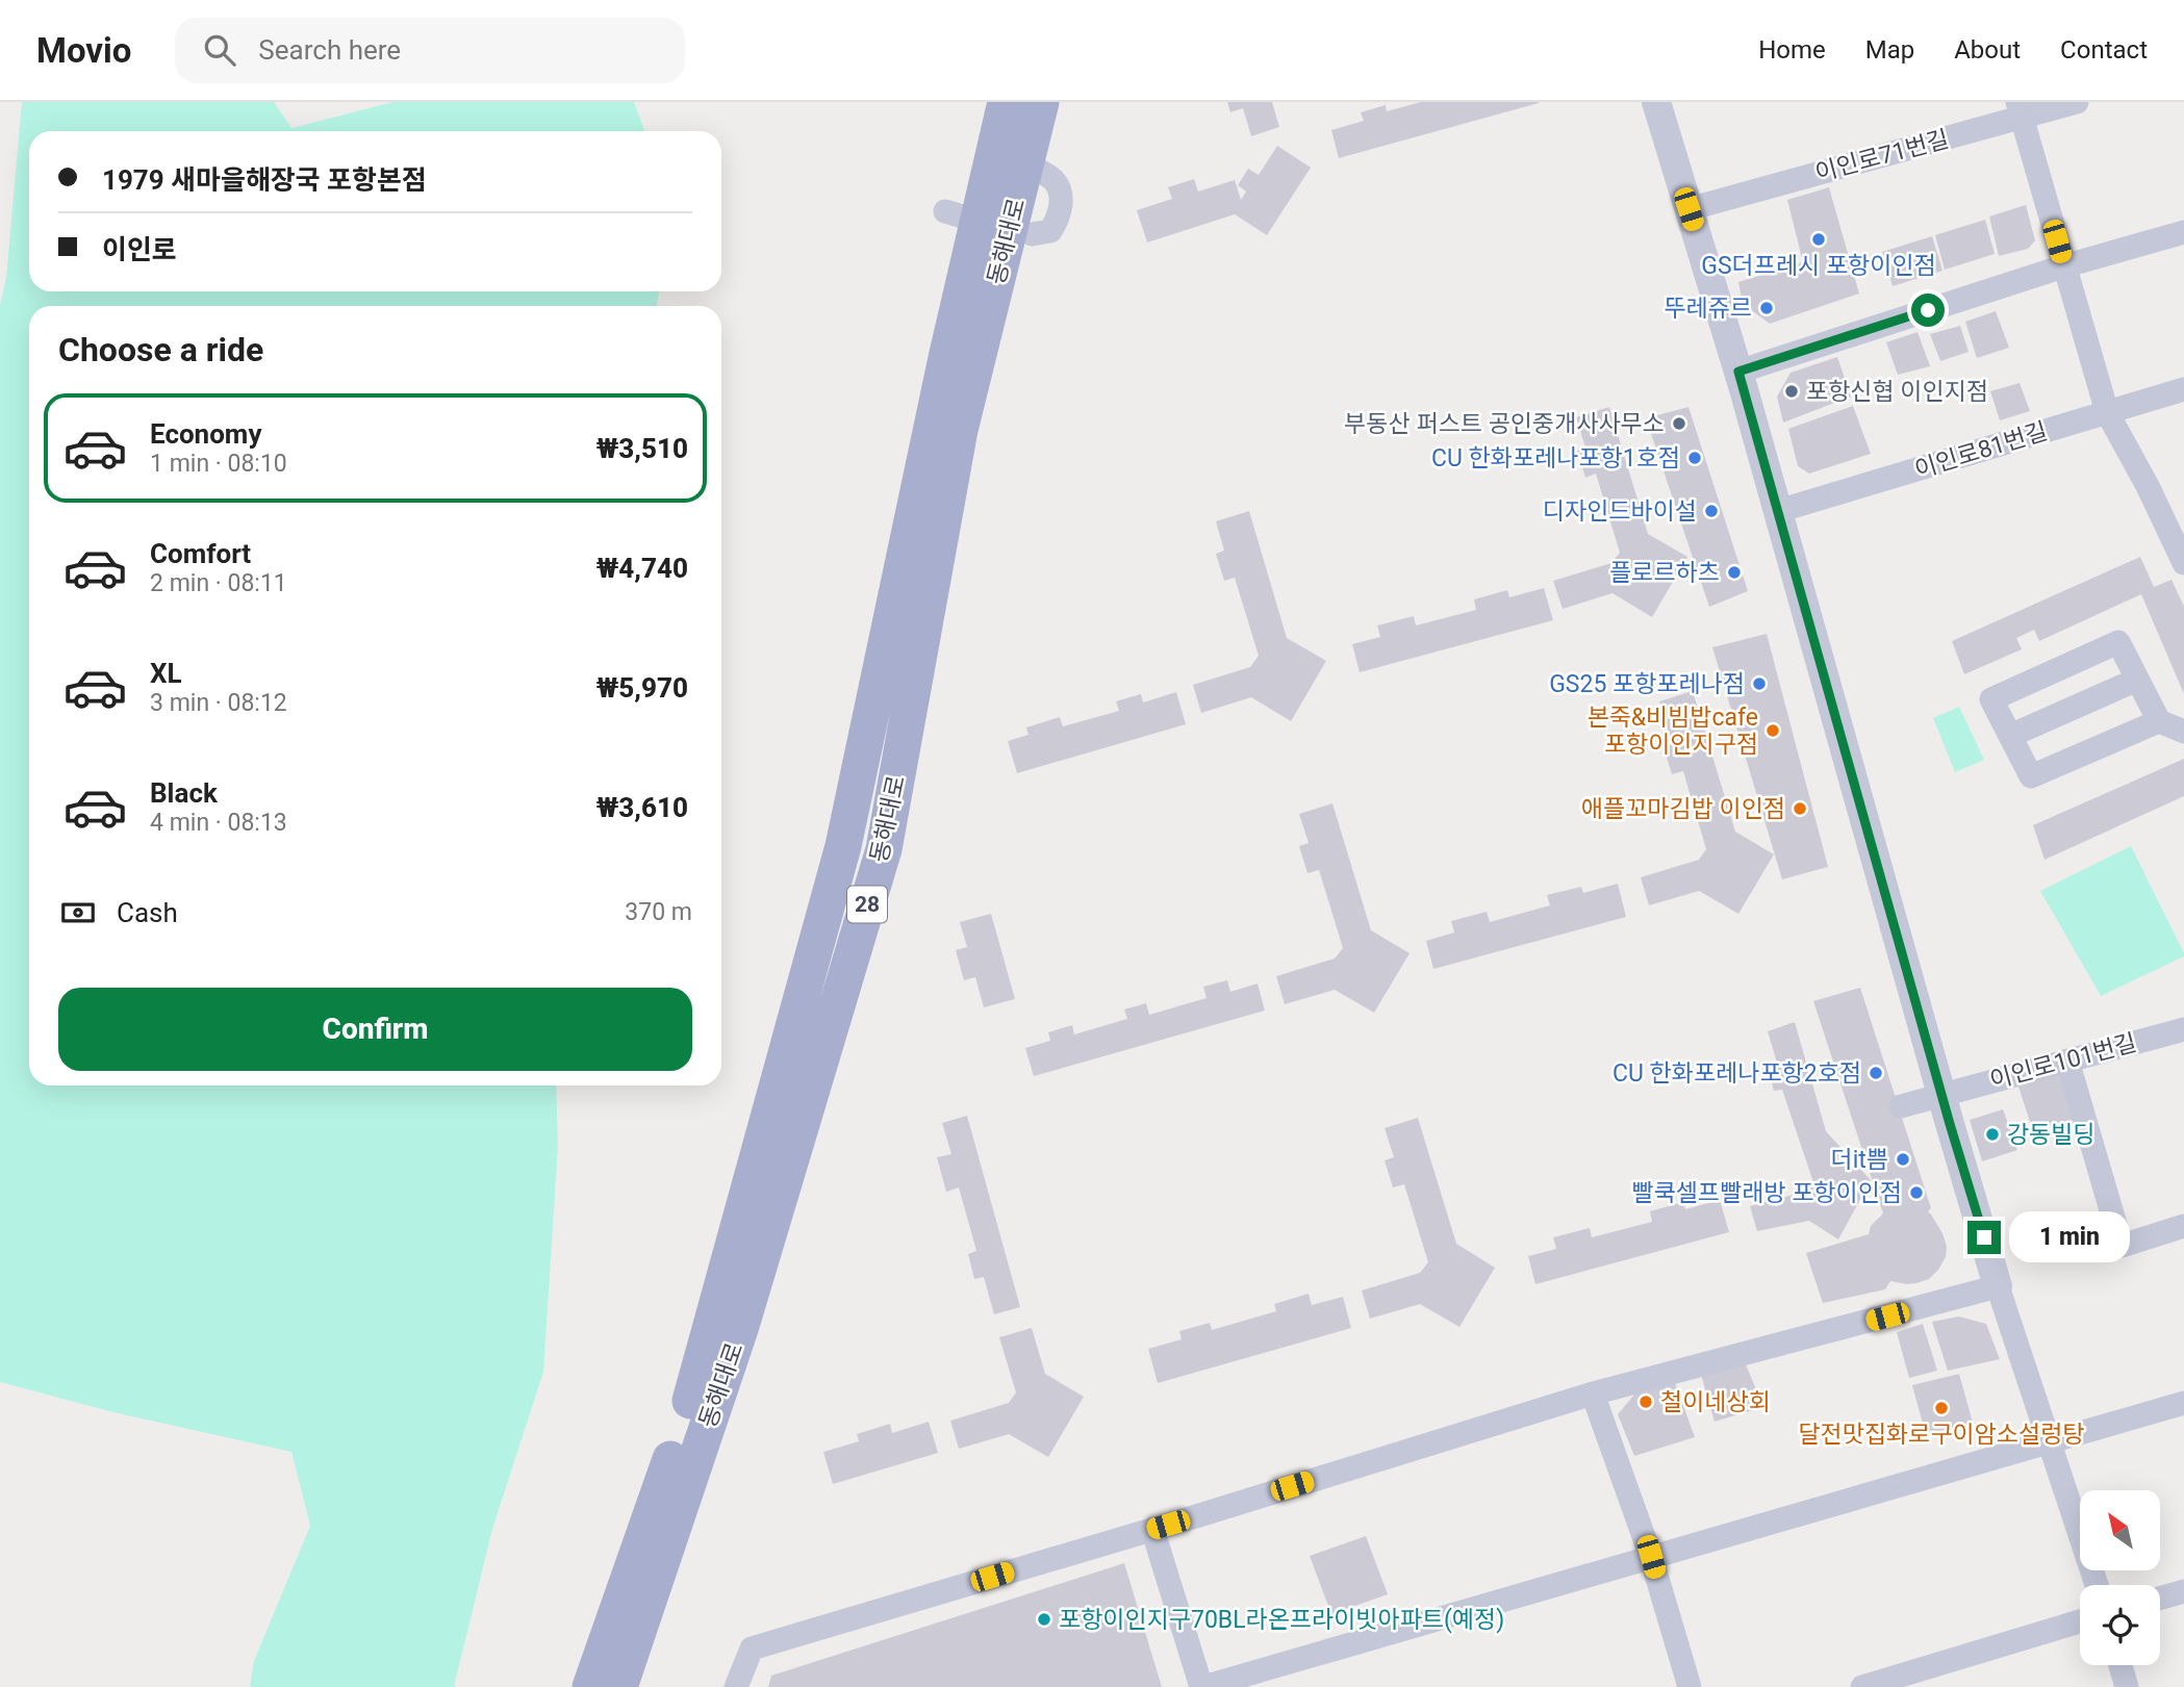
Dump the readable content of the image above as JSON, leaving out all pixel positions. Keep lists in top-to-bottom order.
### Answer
{
  "streets": {
    "main road": ["동해대로", "28"],
    "street": ["이인로71번길", "이인로81번길", "이인로101번길"]
  },
  "places": [
    "GS더프레시 포항이인점",
    "뚜레쥬르",
    "포항신협 이인지점",
    "부동산 퍼스트 공인중개사사무소",
    "CU 한화포레나포항1호점",
    "디자인드바이설",
    "플로르하츠",
    "GS25 포항포레나점",
    "본죽&비빔밥cafe 포항이인지구점",
    "애플꼬마김밥 이인점",
    "CU 한화포레나포항2호점",
    "강동빌딩",
    "더it쁨",
    "빨쿡셀프빨래방 포항이인점",
    "철이네상회",
    "달전맛집화로구이암소설렁탕",
    "포항이인지구70BL라온프라이빗아파트(예정)"
  ],
  "north": "top left",
  "page": {
    "header": "Movio",
    "search": "Search here",
    "nav": [
      "Home",
      "Map",
      "About",
      "Contact"
    ],
    "banner": ["1979 새마을해장국 포항본점", "이인로"],
    "heading": "Choose a ride",
    "list": [
      {
        "name": "Economy",
        "note": "1 min · 08:10",
        "value": "₩3,510"
      },
      {
        "name": "Comfort",
        "note": "2 min · 08:11",
        "value": "₩4,740"
      },
      {
        "name": "XL",
        "note": "3 min · 08:12",
        "value": "₩5,970"
      },
      {
        "name": "Black",
        "note": "4 min · 08:13",
        "value": "₩3,610"
      }
    ],
    "pay": ["Cash", "370 m"],
    "buttons": "Confirm",
    "bubble": "1 min"
  }
}
